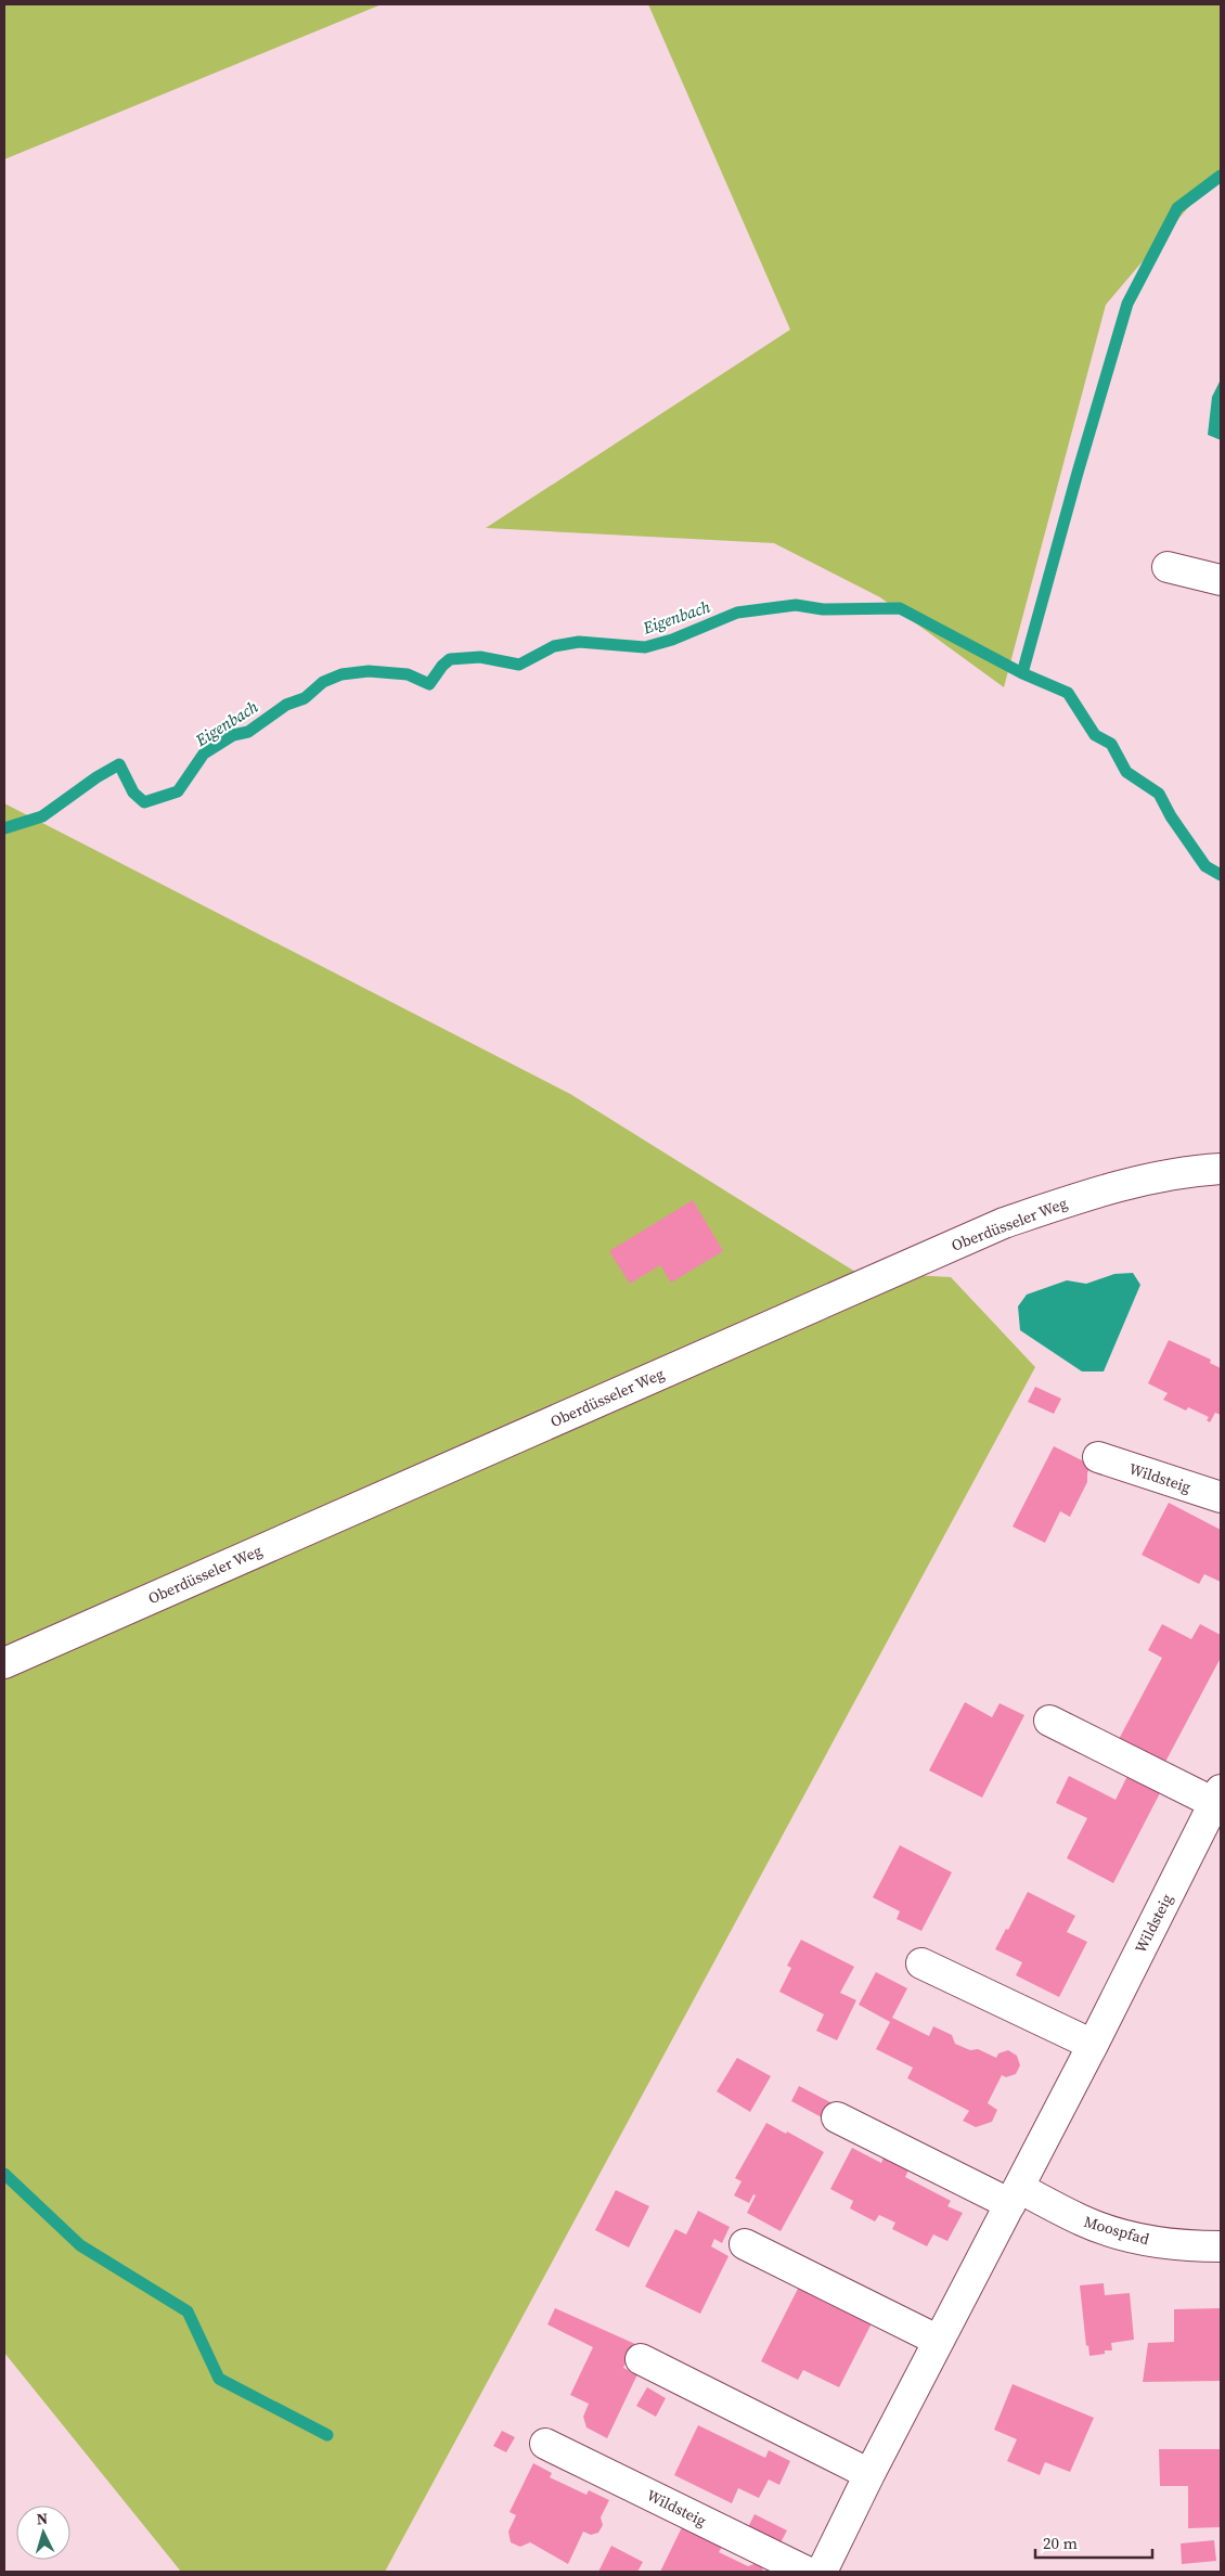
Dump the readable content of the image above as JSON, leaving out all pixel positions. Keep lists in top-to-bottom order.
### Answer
{
  "streets": {
    "street": ["Oberdüsseler Weg", "Wildsteig", "Moospfad"]
  },
  "crossings": [
    ["Wildsteig", "Moospfad"]
  ],
  "water": ["Eigenbach"],
  "scale_bar": "20 m",
  "north": "top"
}
